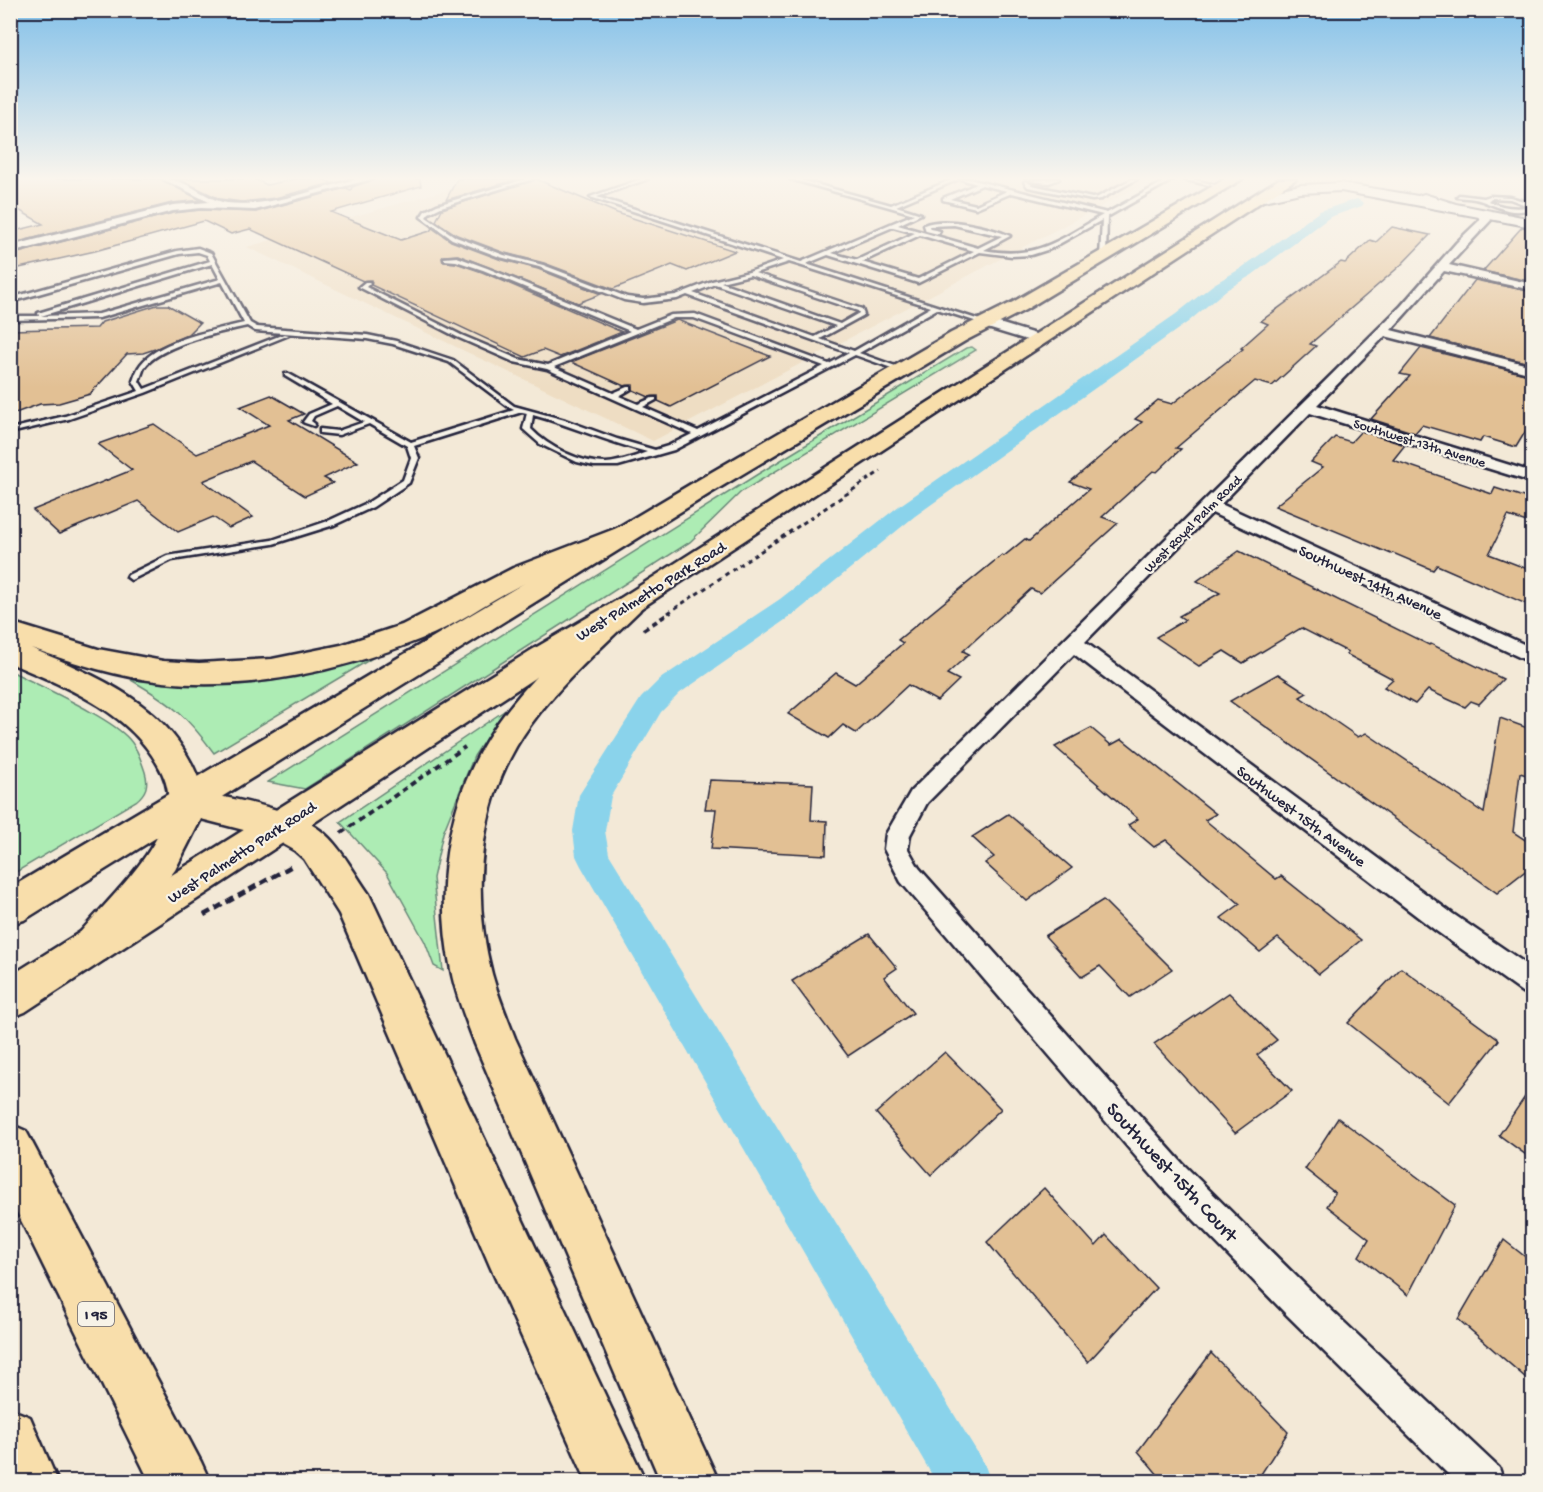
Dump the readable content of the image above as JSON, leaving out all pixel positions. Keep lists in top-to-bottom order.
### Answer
{
  "streets": {
    "main road": ["West Palmetto Park Road", "I 95"],
    "street": [
      "Southwest 13th Avenue",
      "West Royal Palm Road",
      "Southwest 14th Avenue",
      "Southwest 15th Avenue",
      "Southwest 15th Court"
    ]
  },
  "crossings": [
    ["Southwest 13th Avenue", "West Royal Palm Road"],
    ["West Royal Palm Road", "Southwest 14th Avenue"],
    ["West Royal Palm Road", "Southwest 15th Avenue"],
    ["West Royal Palm Road", "Southwest 15th Court"]
  ]
}
